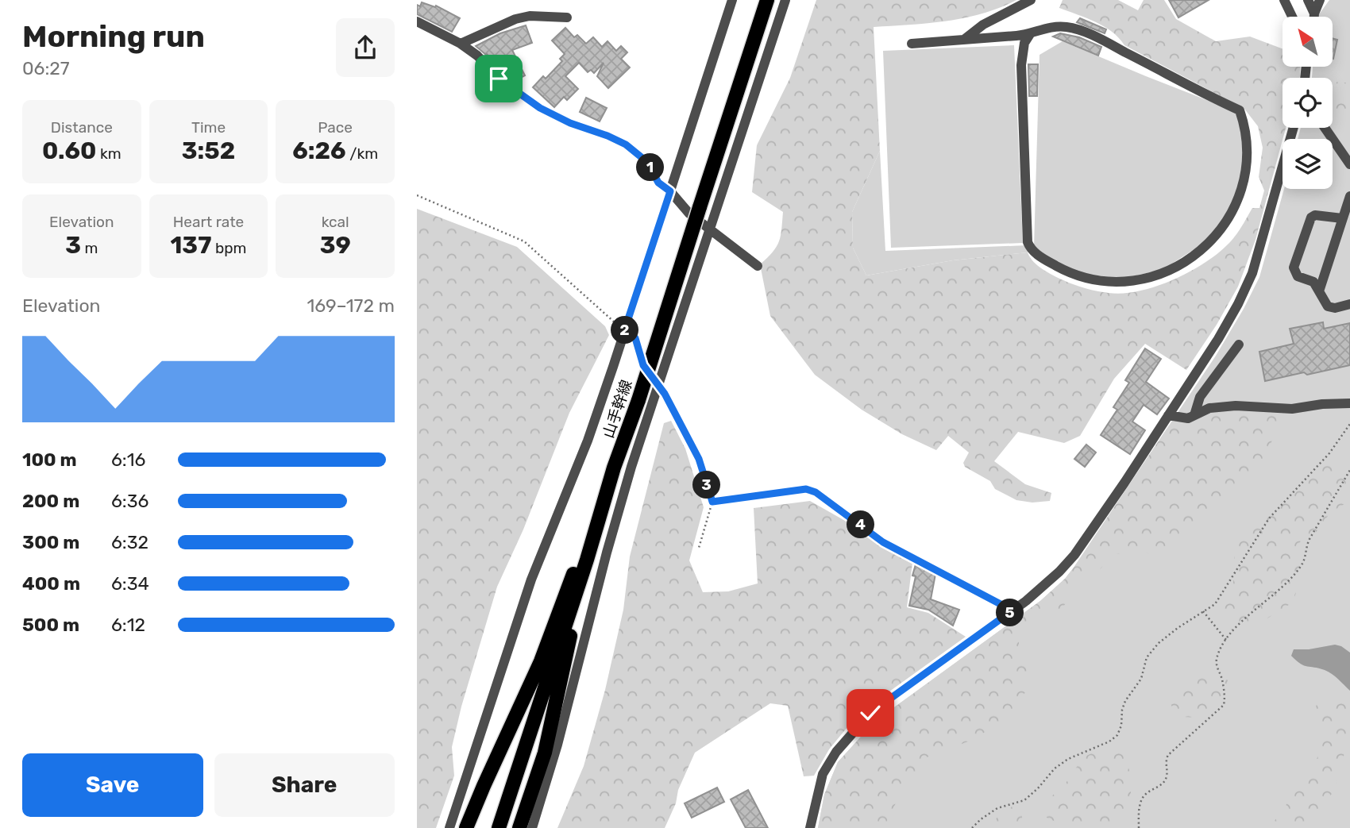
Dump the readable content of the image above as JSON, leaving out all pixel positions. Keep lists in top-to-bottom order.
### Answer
{
  "streets": {
    "main road": ["山手幹線"]
  },
  "north": "top left",
  "page": {
    "heading": ["Morning run", "06:27"],
    "stats": [
      ["Distance", "0.60 km"],
      ["Time", "3:52"],
      ["Pace", "6:26 /km"],
      ["Elevation", "3 m"],
      ["Heart rate", "137 bpm"],
      ["kcal", "39"]
    ],
    "pins": [
      "1",
      "2",
      "3",
      "4",
      "5"
    ],
    "chart": ["Elevation", "169–172 m"],
    "list": [
      {
        "name": "100 m",
        "note": "6:16"
      },
      {
        "name": "200 m",
        "note": "6:36"
      },
      {
        "name": "300 m",
        "note": "6:32"
      },
      {
        "name": "400 m",
        "note": "6:34"
      },
      {
        "name": "500 m",
        "note": "6:12"
      }
    ],
    "buttons": ["Save", "Share"]
  }
}
